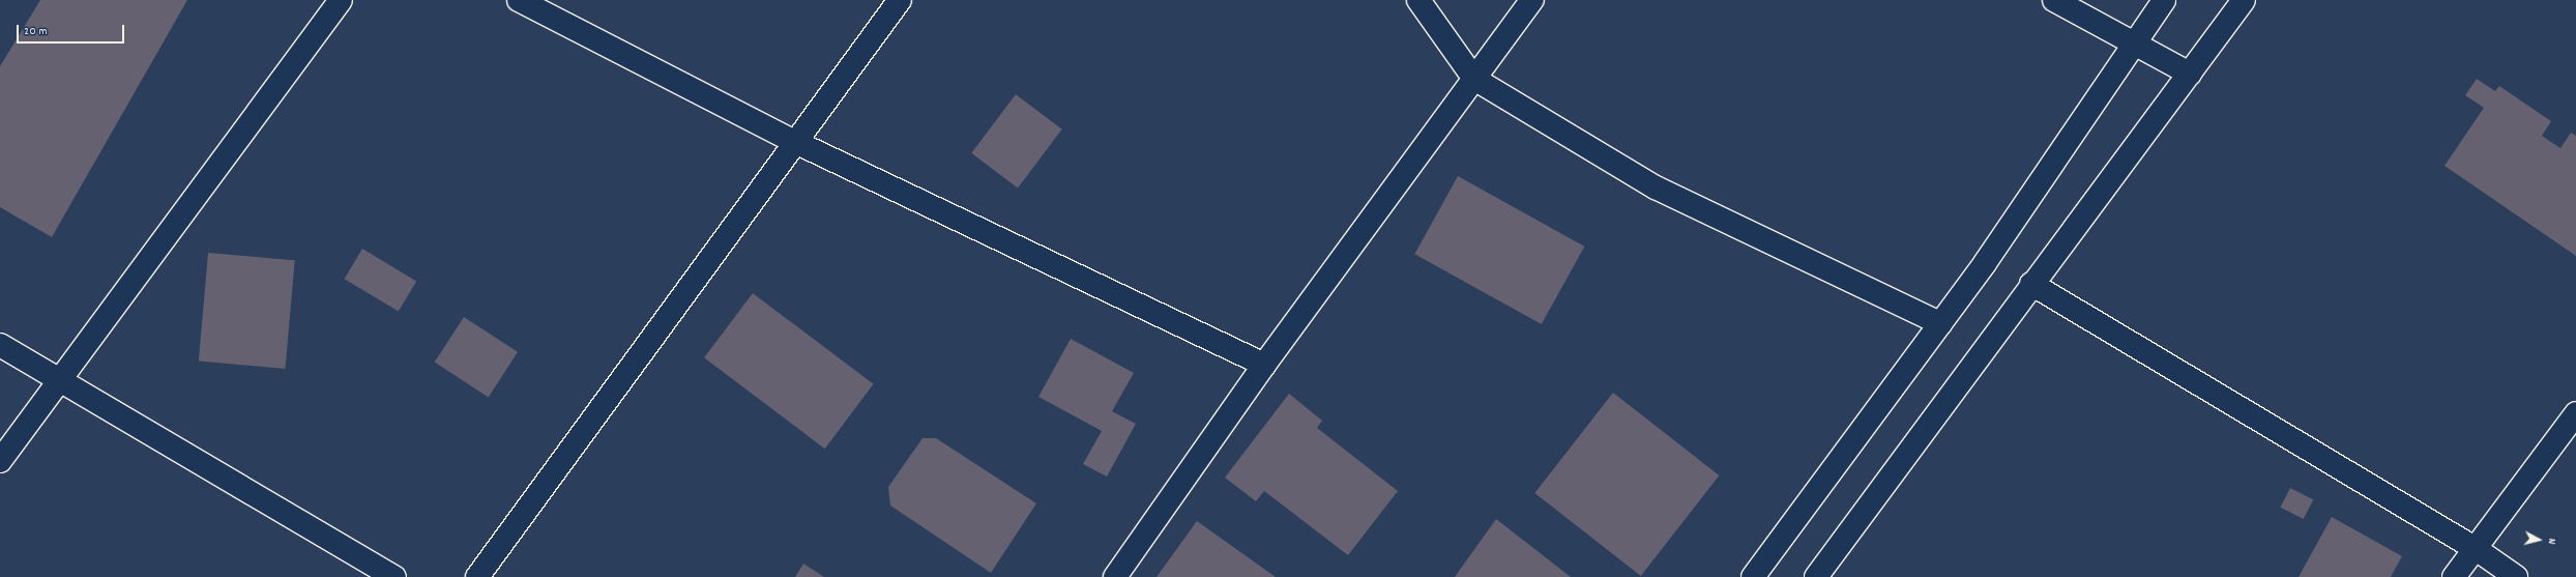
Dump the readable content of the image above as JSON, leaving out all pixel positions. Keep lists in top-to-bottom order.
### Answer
{
  "scale_bar": "20 m",
  "north": "right"
}
